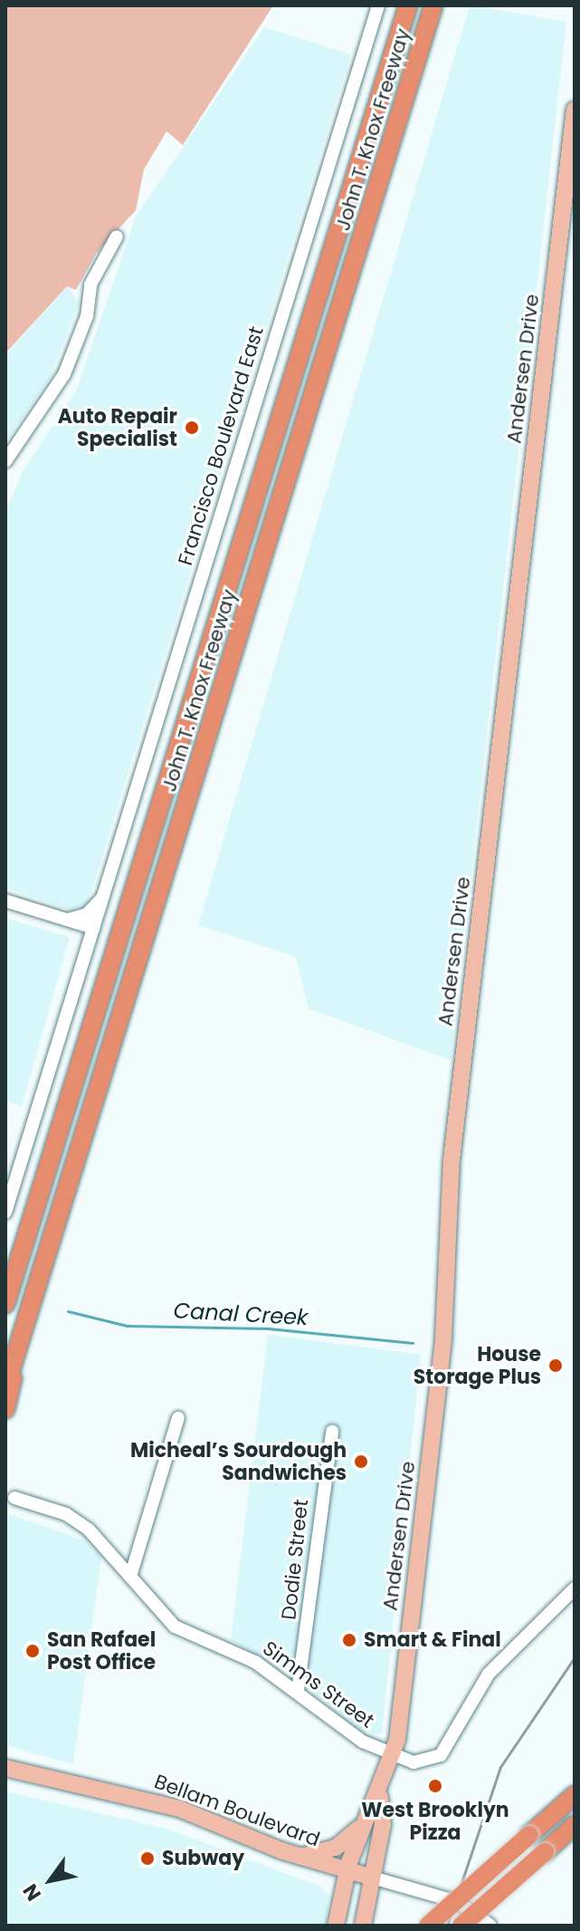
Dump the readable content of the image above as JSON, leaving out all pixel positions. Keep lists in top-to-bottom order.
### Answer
{
  "streets": {
    "highway": ["John T. Knox Freeway"],
    "main road": ["Andersen Drive", "Bellam Boulevard"],
    "street": ["Francisco Boulevard East", "Dodie Street", "Simms Street"]
  },
  "crossings": [
    ["Andersen Drive", "Simms Street"],
    ["Andersen Drive", "Bellam Boulevard"],
    ["Dodie Street", "Simms Street"]
  ],
  "water": ["Canal Creek"],
  "places": [
    "Auto Repair Specialist",
    "House Storage Plus",
    "Micheal’s Sourdough Sandwiches",
    "Smart & Final",
    "San Rafael Post Office",
    "West Brooklyn Pizza",
    "Subway"
  ],
  "north": "bottom left"
}
